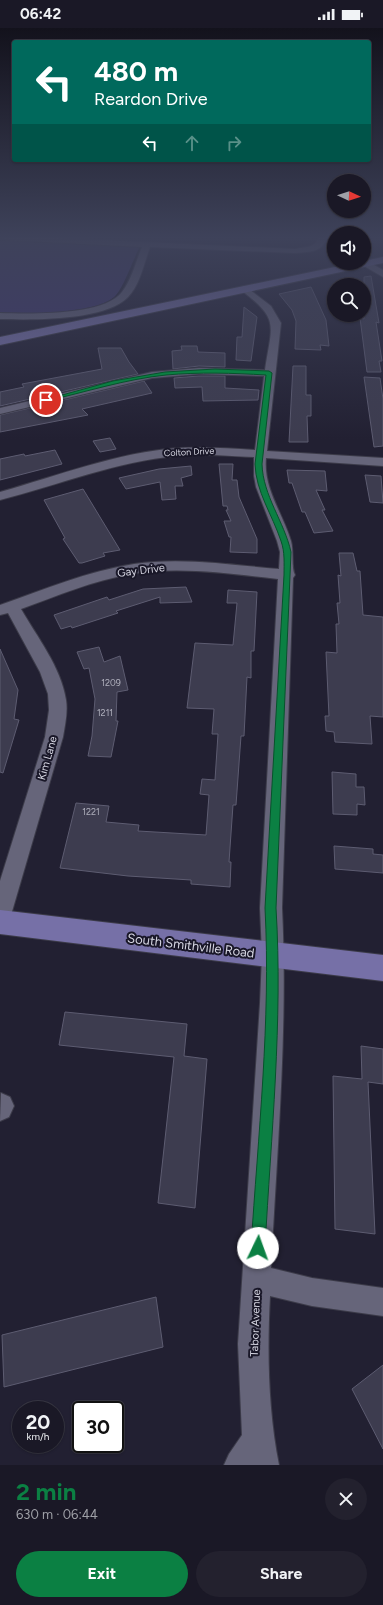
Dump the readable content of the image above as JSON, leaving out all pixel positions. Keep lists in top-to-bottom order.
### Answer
{
  "streets": {
    "main road": ["South Smithville Road"],
    "street": [
      "Colton Drive",
      "Gay Drive",
      "Kim Lane",
      "Tabor Avenue"
    ]
  },
  "crossings": [
    ["Colton Drive", "Tabor Avenue"],
    ["Gay Drive", "Kim Lane"],
    ["Gay Drive", "Tabor Avenue"],
    ["South Smithville Road", "Tabor Avenue"]
  ],
  "house_numbers": ["1209", "1211", "1221"],
  "north": "right",
  "page": {
    "status": "06:42",
    "turn": ["480 m", "Reardon Drive"],
    "speed": "20 km/h",
    "limit": "30",
    "heading": ["2 min", "630 m · 06:44"],
    "buttons": ["Exit", "Share"]
  }
}
